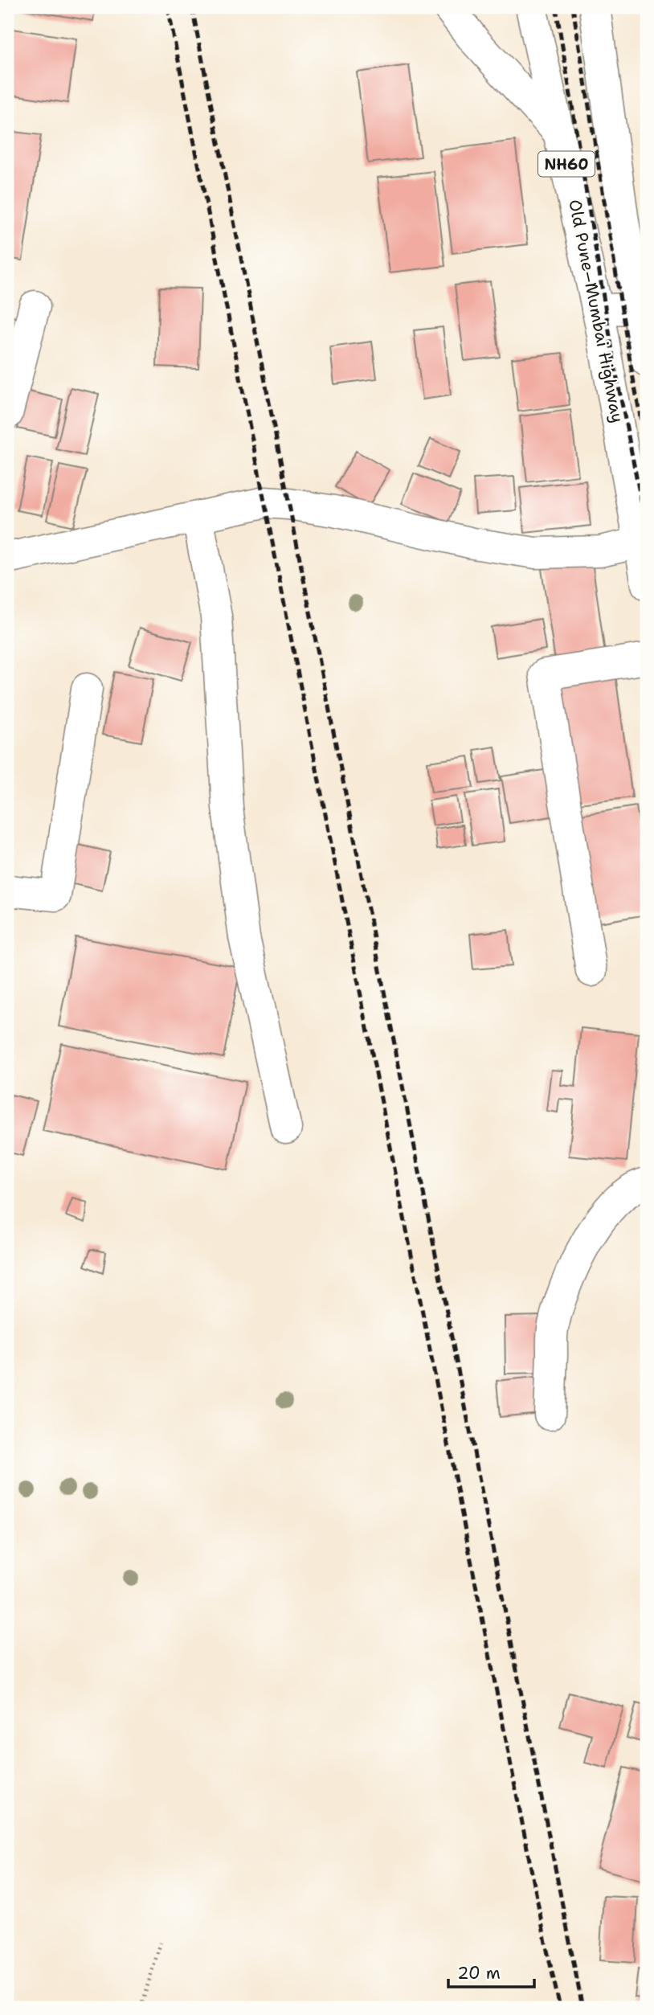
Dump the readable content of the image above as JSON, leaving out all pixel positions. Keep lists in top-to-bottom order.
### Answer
{
  "streets": {
    "main road": ["NH60", "Old Pune–Mumbai Highway"]
  },
  "scale_bar": "20 m"
}
